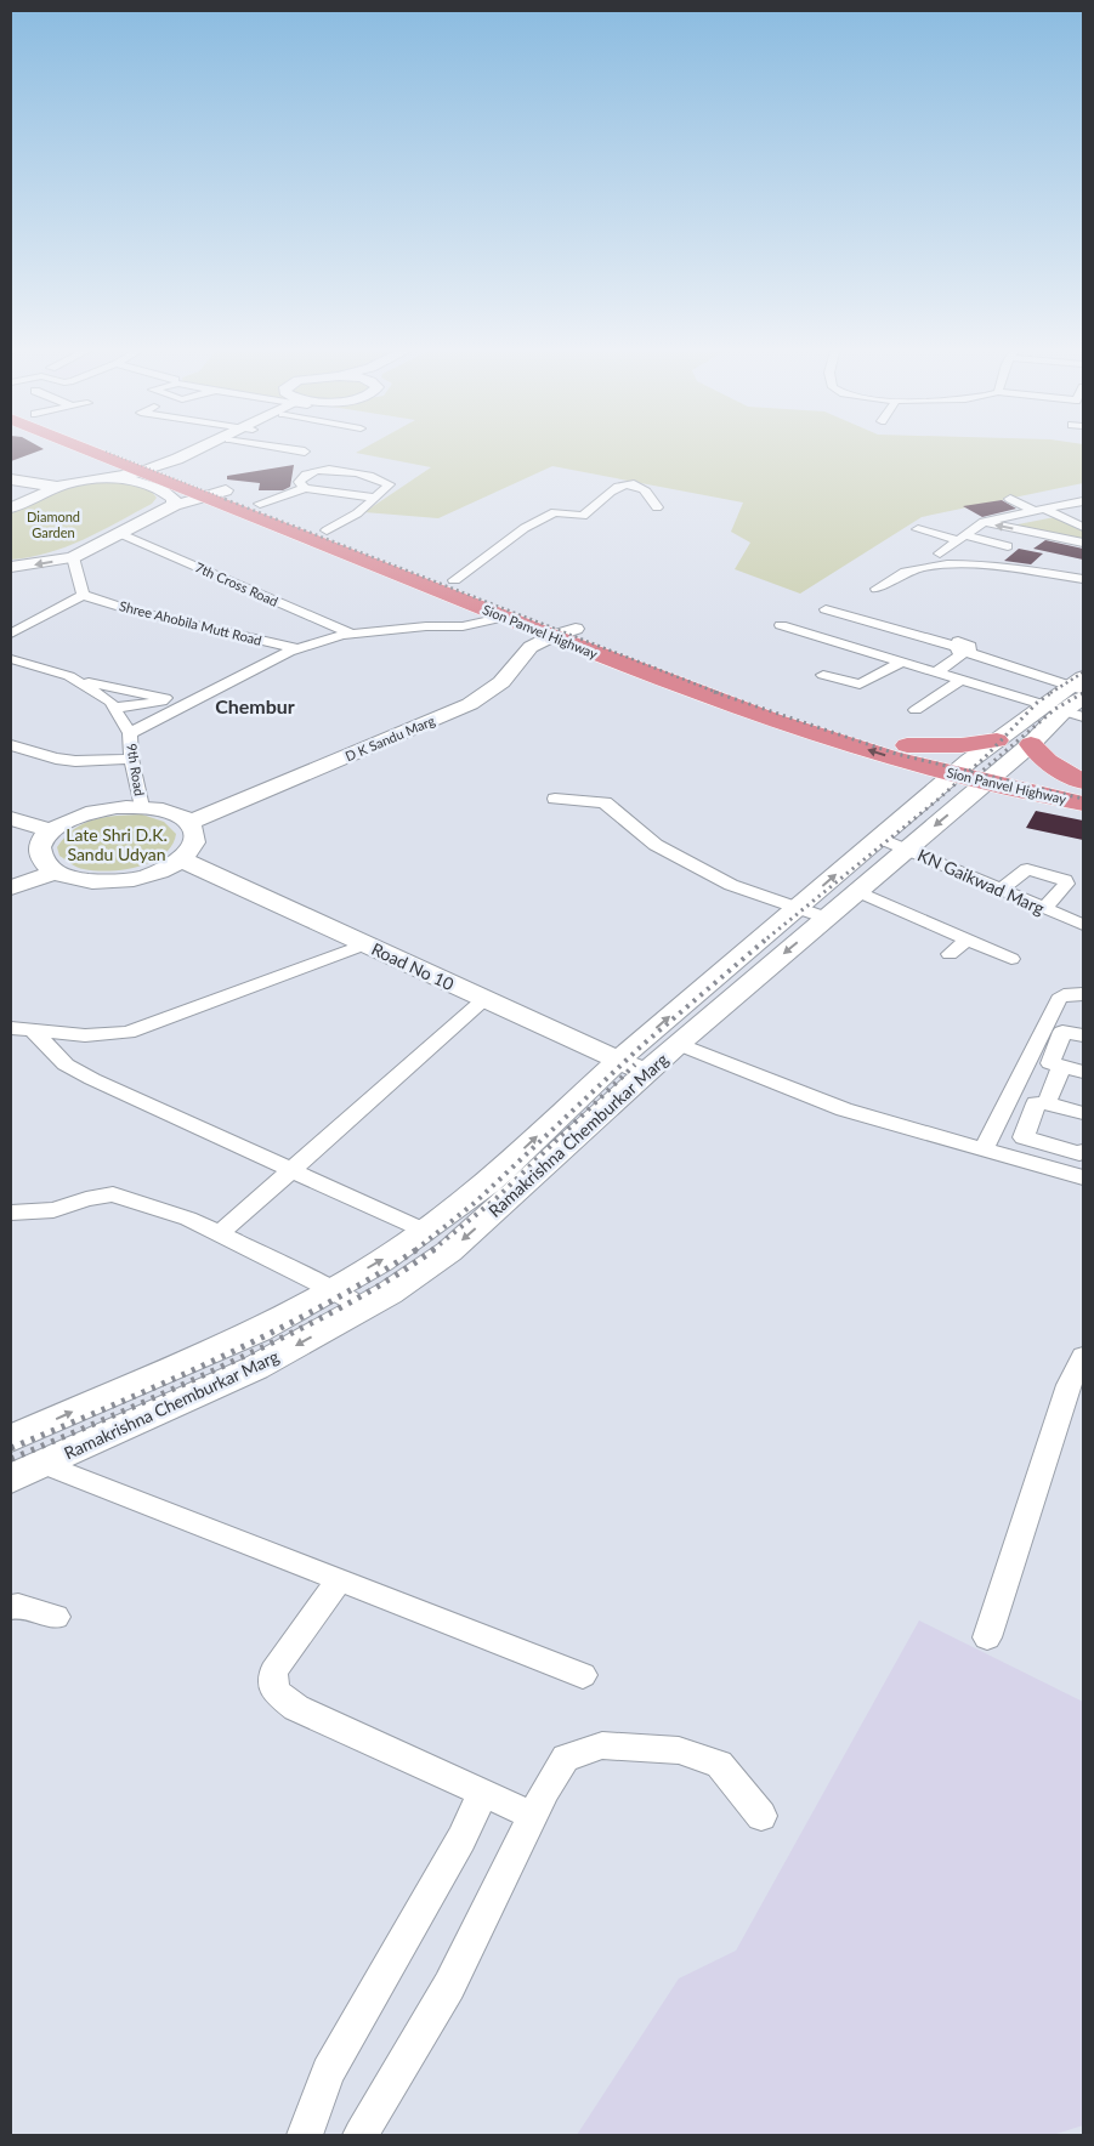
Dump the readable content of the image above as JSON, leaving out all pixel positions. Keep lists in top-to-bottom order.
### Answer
{
  "streets": {
    "highway": ["Sion Panvel Highway"],
    "main road": ["D K Sandu Marg", "Road No 10", "Ramakrishna Chemburkar Marg"],
    "street": [
      "7th Cross Road",
      "Shree Ahobila Mutt Road",
      "9th Road",
      "KN Gaikwad Marg"
    ]
  },
  "crossings": [
    ["7th Cross Road", "Shree Ahobila Mutt Road"],
    ["7th Cross Road", "Sion Panvel Highway"],
    ["7th Cross Road", "9th Road"],
    ["Sion Panvel Highway", "D K Sandu Marg"],
    ["Sion Panvel Highway", "Ramakrishna Chemburkar Marg"],
    ["KN Gaikwad Marg", "Ramakrishna Chemburkar Marg"],
    ["Road No 10", "Ramakrishna Chemburkar Marg"]
  ],
  "districts": ["Chembur"],
  "parks": ["Diamond Garden", "Late Shri D.K. Sandu Udyan"]
}
